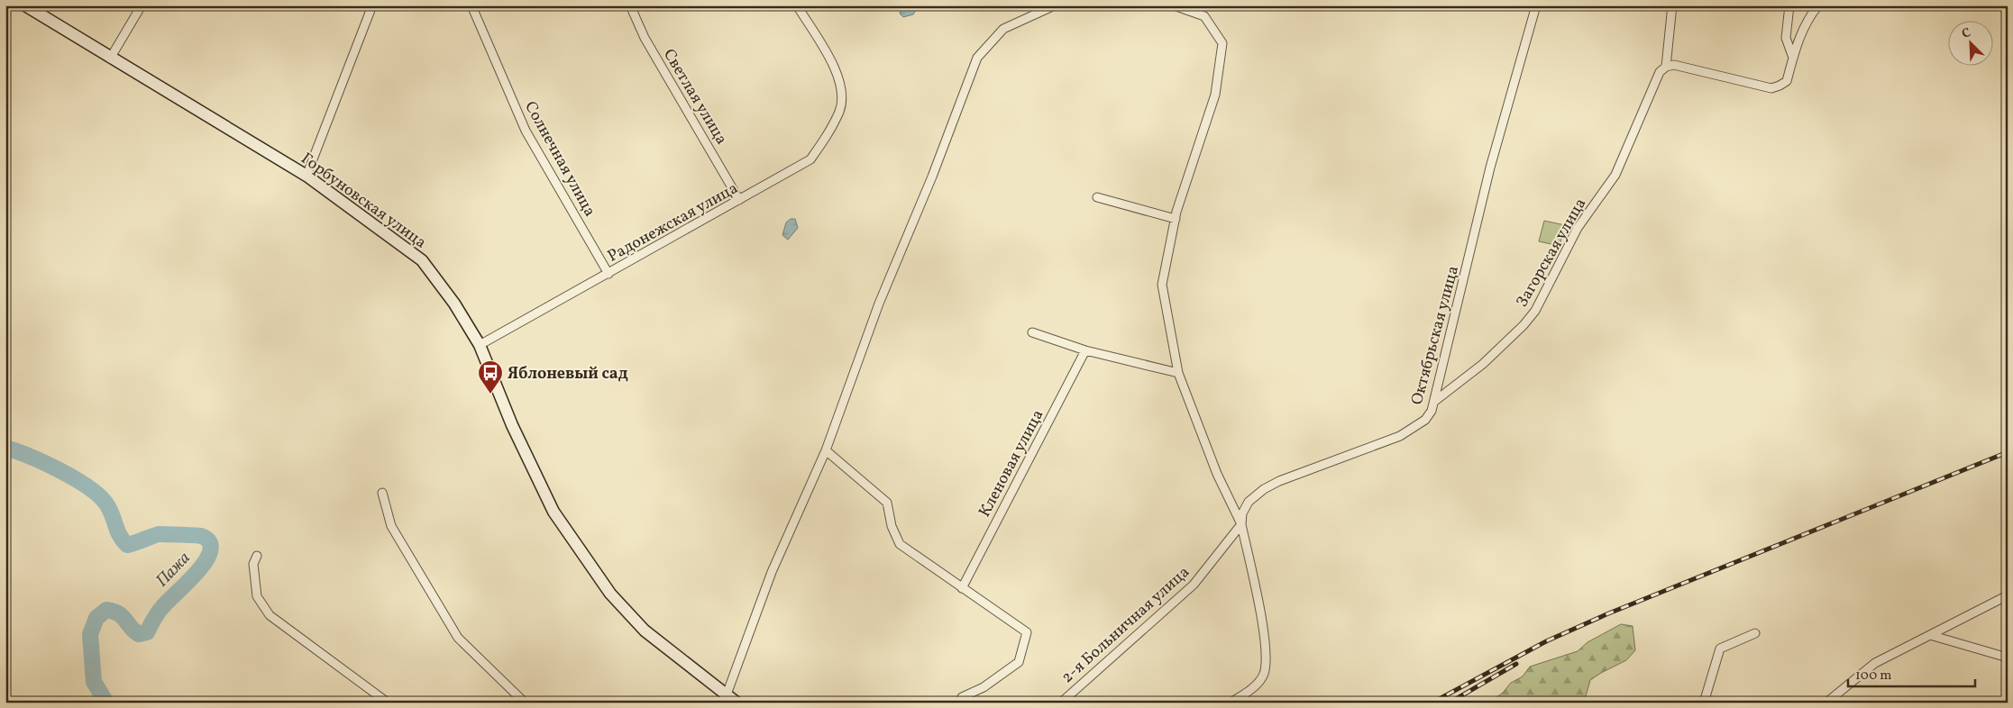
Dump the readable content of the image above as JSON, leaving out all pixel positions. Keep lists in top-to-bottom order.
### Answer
{
  "streets": {
    "main road": ["Горбуновская улица"],
    "street": [
      "Светлая улица",
      "Солнечная улица",
      "Радонежская улица",
      "Загорская улица",
      "Октябрьская улица",
      "Кленовая улица",
      "2-я Больничная улица"
    ]
  },
  "crossings": [
    ["Светлая улица", "Радонежская улица"],
    ["Солнечная улица", "Радонежская улица"],
    ["Горбуновская улица", "Радонежская улица"],
    ["Загорская улица", "Октябрьская улица"],
    ["Октябрьская улица", "2-я Больничная улица"]
  ],
  "water": ["Пажа"],
  "places": {
    "bus stop": ["Яблоневый сад"]
  },
  "scale_bar": "100 m",
  "north": "top left"
}
